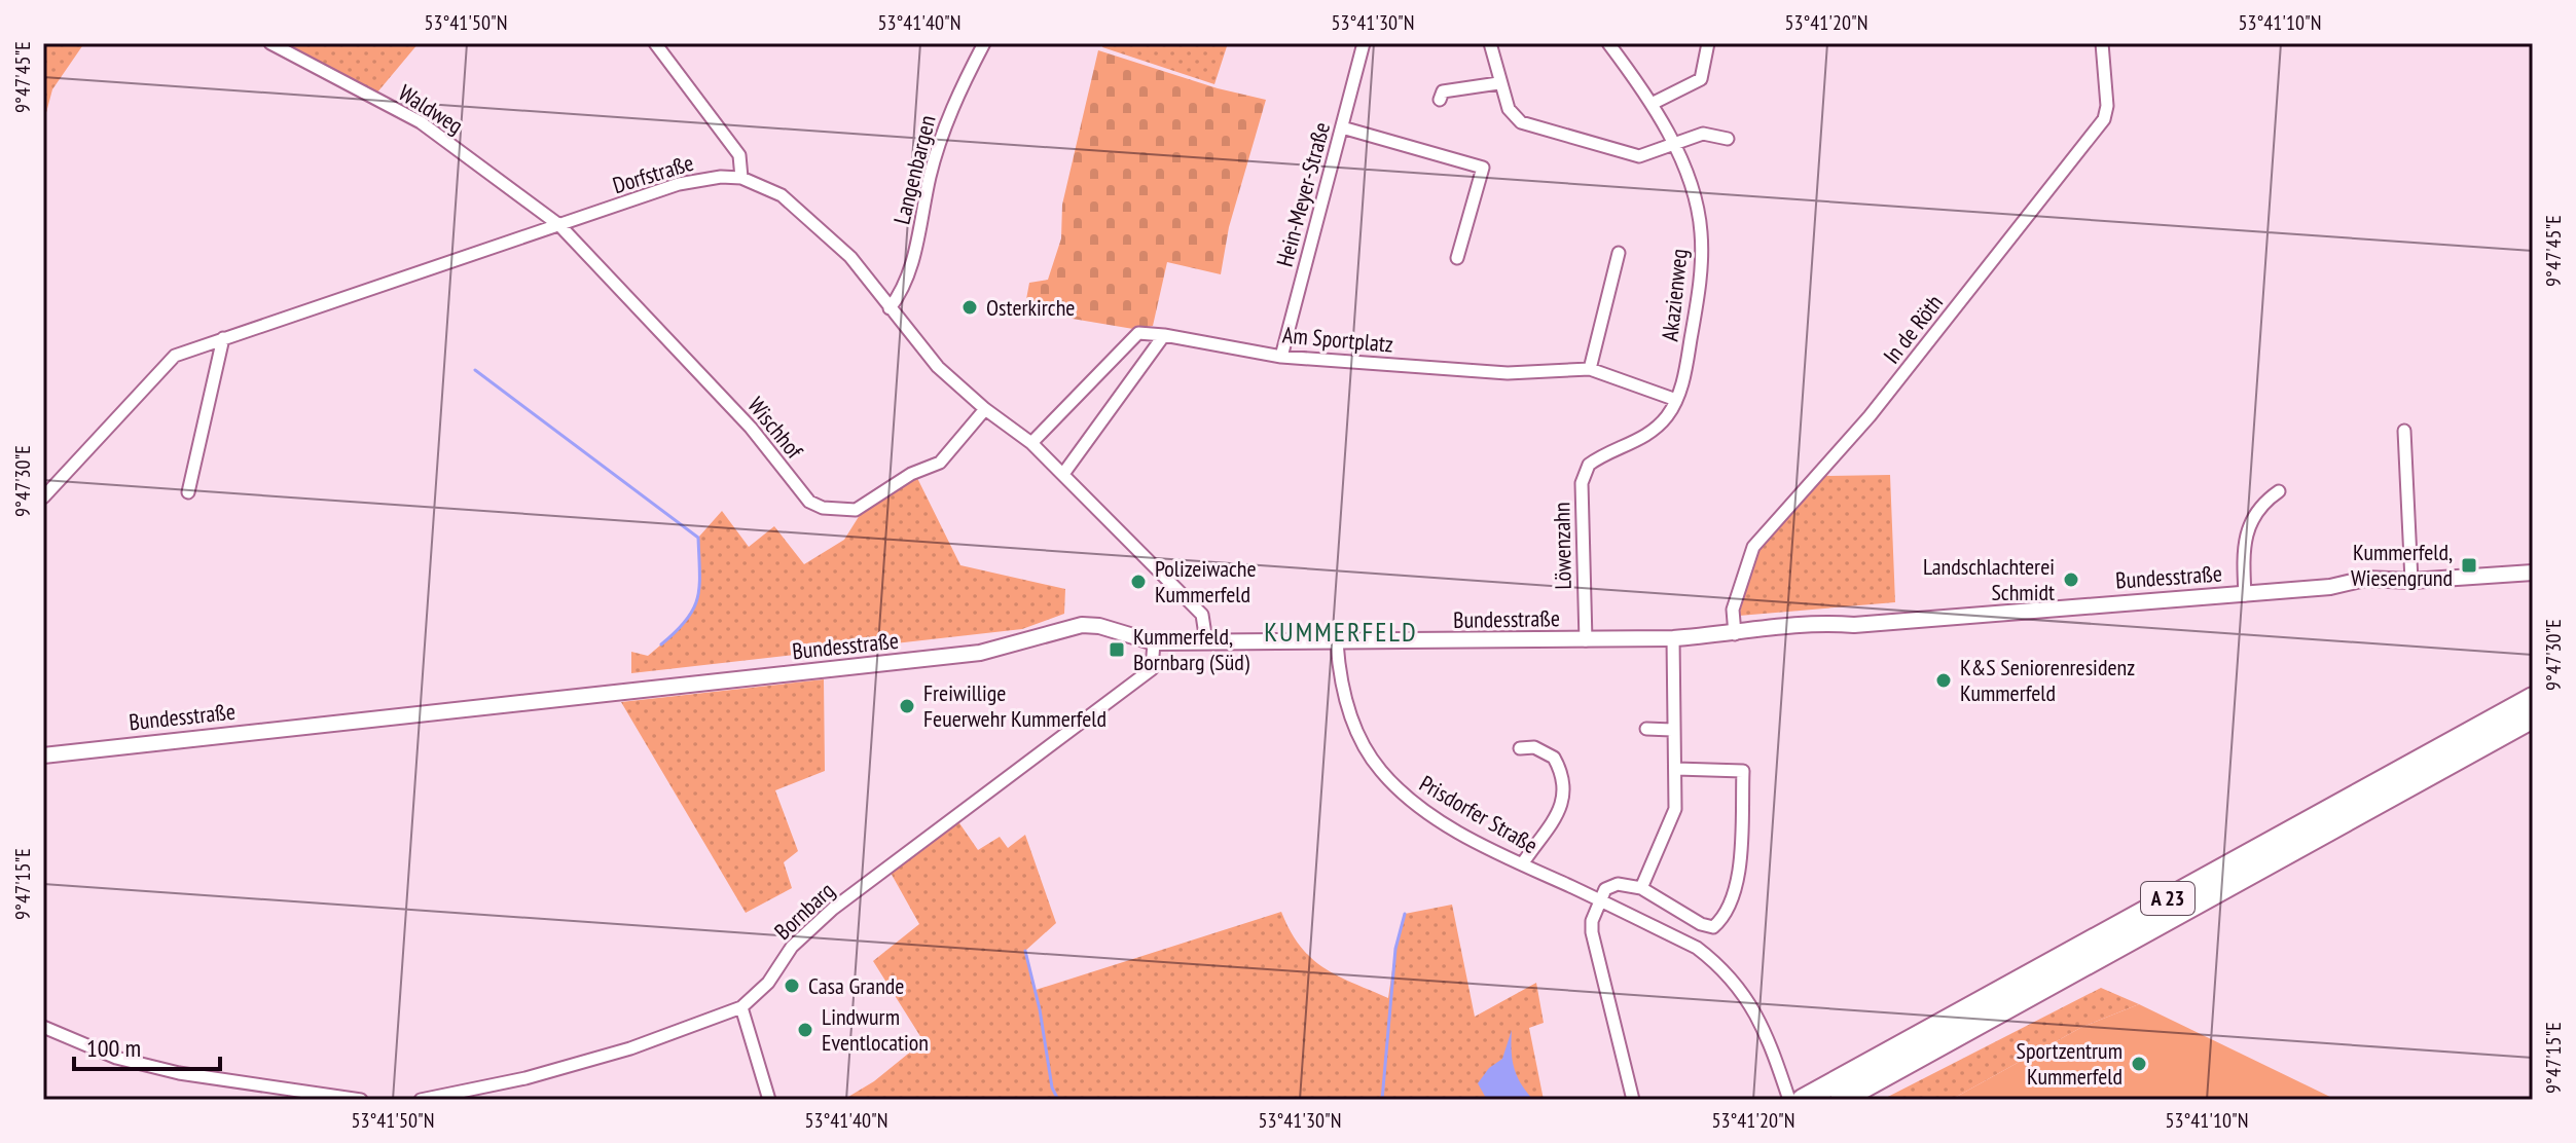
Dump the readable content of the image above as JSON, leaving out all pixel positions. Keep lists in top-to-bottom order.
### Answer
{
  "streets": {
    "highway": ["A 23"],
    "street": [
      "Waldweg",
      "Langenbargen",
      "Dorfstraße",
      "Hein-Meyer-Straße",
      "Akazienweg",
      "In de Röth",
      "Am Sportplatz",
      "Wischhof",
      "Löwenzahn",
      "Bundesstraße",
      "Prisdorfer Straße",
      "Bornbarg"
    ]
  },
  "crossings": [
    ["Waldweg", "Dorfstraße"],
    ["Waldweg", "Wischhof"],
    ["Langenbargen", "Dorfstraße"],
    ["Dorfstraße", "Wischhof"],
    ["Dorfstraße", "Bundesstraße"],
    ["Hein-Meyer-Straße", "Am Sportplatz"],
    ["Akazienweg", "Am Sportplatz"],
    ["Akazienweg", "Löwenzahn"],
    ["In de Röth", "Bundesstraße"],
    ["Am Sportplatz", "Löwenzahn"],
    ["Löwenzahn", "Bundesstraße"],
    ["Bundesstraße", "Prisdorfer Straße"],
    ["Bundesstraße", "Bornbarg"]
  ],
  "districts": ["KUMMERFELD"],
  "places": {
    "other": [
      "Osterkirche",
      "Landschlachterei Schmidt",
      "Polizeiwache Kummerfeld",
      "K&S Seniorenresidenz Kummerfeld",
      "Freiwillige Feuerwehr Kummerfeld",
      "Casa Grande",
      "Lindwurm Eventlocation",
      "Sportzentrum Kummerfeld"
    ],
    "transit": ["Kummerfeld, Wiesengrund", "Kummerfeld, Bornbarg (Süd)"]
  },
  "scale_bar": "100 m",
  "coordinates": [
    "53°41'50\"N",
    "53°41'40\"N",
    "53°41'30\"N",
    "53°41'20\"N",
    "53°41'10\"N",
    "9°47'45\"E",
    "9°47'30\"E",
    "9°47'15\"E"
  ]
}
